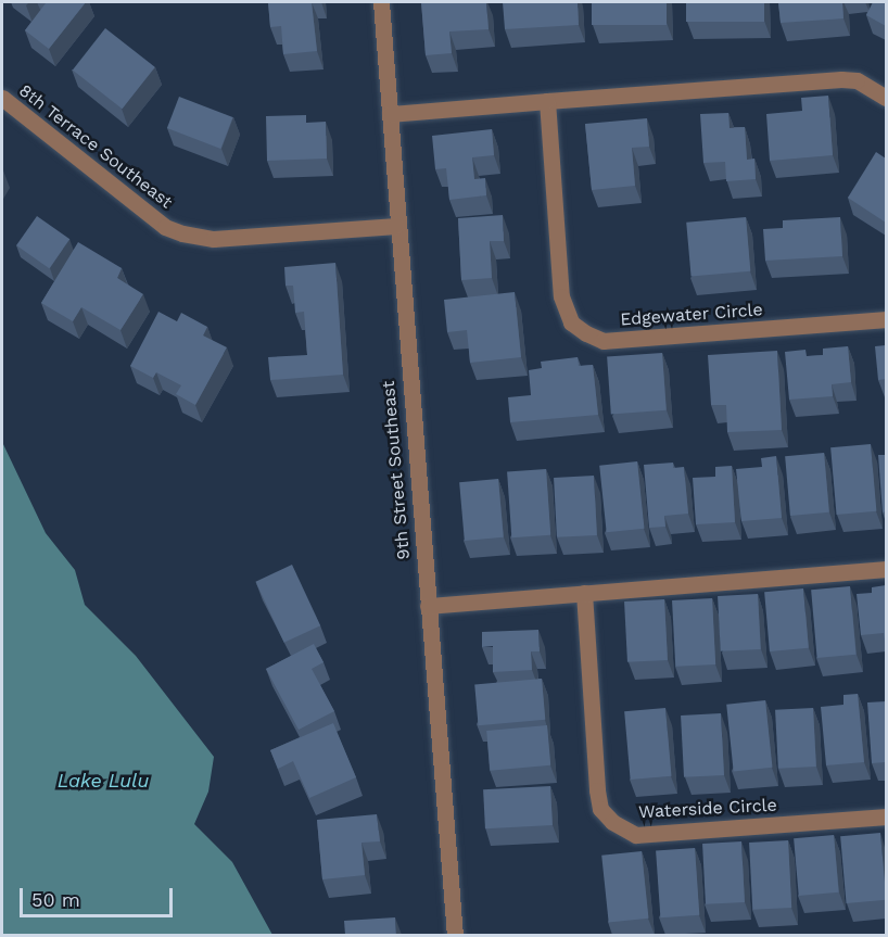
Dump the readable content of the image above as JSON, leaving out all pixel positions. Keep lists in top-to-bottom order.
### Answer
{
  "streets": {
    "street": [
      "8th Terrace Southeast",
      "Edgewater Circle",
      "9th Street Southeast",
      "Waterside Circle"
    ]
  },
  "crossings": [
    ["8th Terrace Southeast", "9th Street Southeast"]
  ],
  "water": ["Lake Lulu"],
  "scale_bar": "50 m"
}
